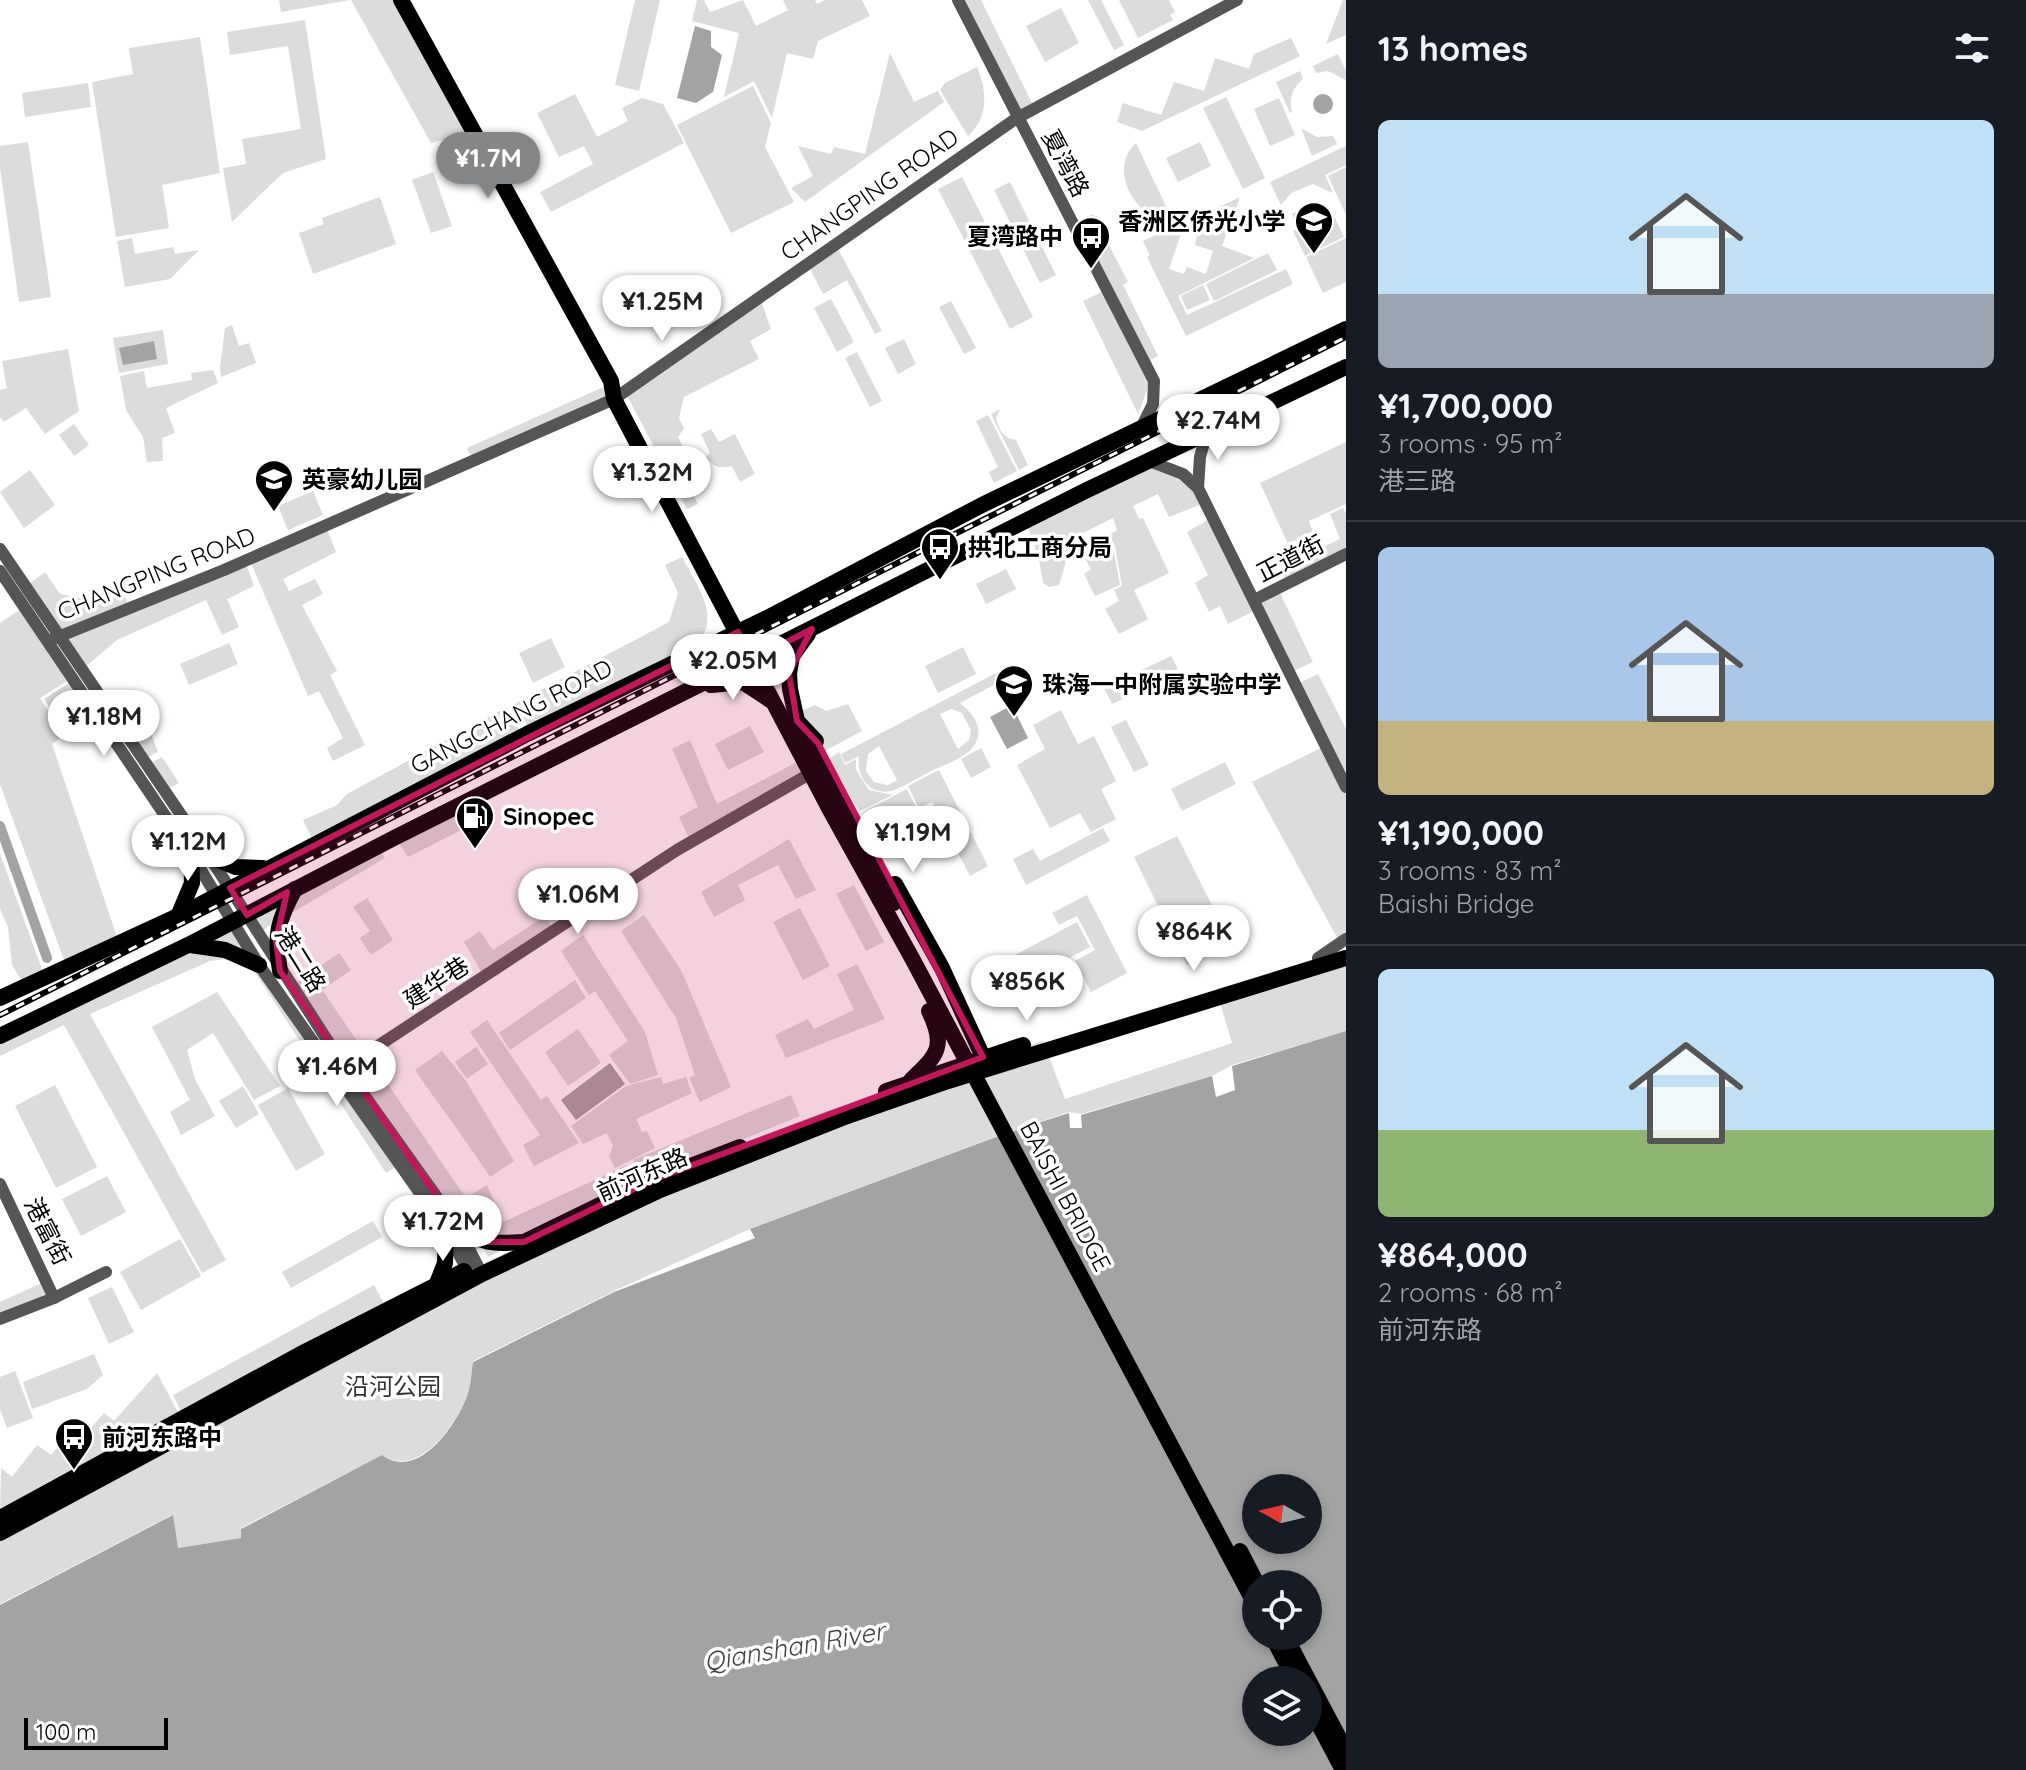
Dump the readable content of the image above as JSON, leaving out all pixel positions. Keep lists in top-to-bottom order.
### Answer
{
  "streets": {
    "main road": ["GANGCHANG ROAD", "前河东路", "BAISHI BRIDGE"],
    "street": [
      "夏湾路",
      "CHANGPING ROAD",
      "正道街",
      "港二路",
      "建华巷",
      "港富街"
    ]
  },
  "crossings": [
    ["夏湾路", "CHANGPING ROAD"],
    ["夏湾路", "GANGCHANG ROAD"],
    ["CHANGPING ROAD", "港二路"],
    ["GANGCHANG ROAD", "港二路"],
    ["港二路", "建华巷"],
    ["港二路", "前河东路"]
  ],
  "water": ["Qianshan River"],
  "parks": ["沿河公园"],
  "places": {
    "school or university": ["香洲区侨光小学", "英豪幼儿园", "珠海一中附属实验中学"],
    "bus stop": ["夏湾路中", "拱北工商分局", "前河东路中"],
    "fuel station": ["Sinopec"]
  },
  "scale_bar": "100 m",
  "north": "left",
  "page": {
    "heading": "13 homes",
    "list": [
      {
        "name": "¥1,700,000",
        "note": "3 rooms · 95 m² · 港三路"
      },
      {
        "name": "¥1,190,000",
        "note": "3 rooms · 83 m² · Baishi Bridge"
      },
      {
        "name": "¥864,000",
        "note": "2 rooms · 68 m² · 前河东路"
      }
    ],
    "price": [
      "¥1.7M",
      "¥1.25M",
      "¥2.74M",
      "¥1.32M",
      "¥2.05M",
      "¥1.18M",
      "¥1.19M",
      "¥1.12M",
      "¥1.06M",
      "¥864K",
      "¥856K",
      "¥1.46M",
      "¥1.72M"
    ],
    "scale": "100 m"
  }
}
